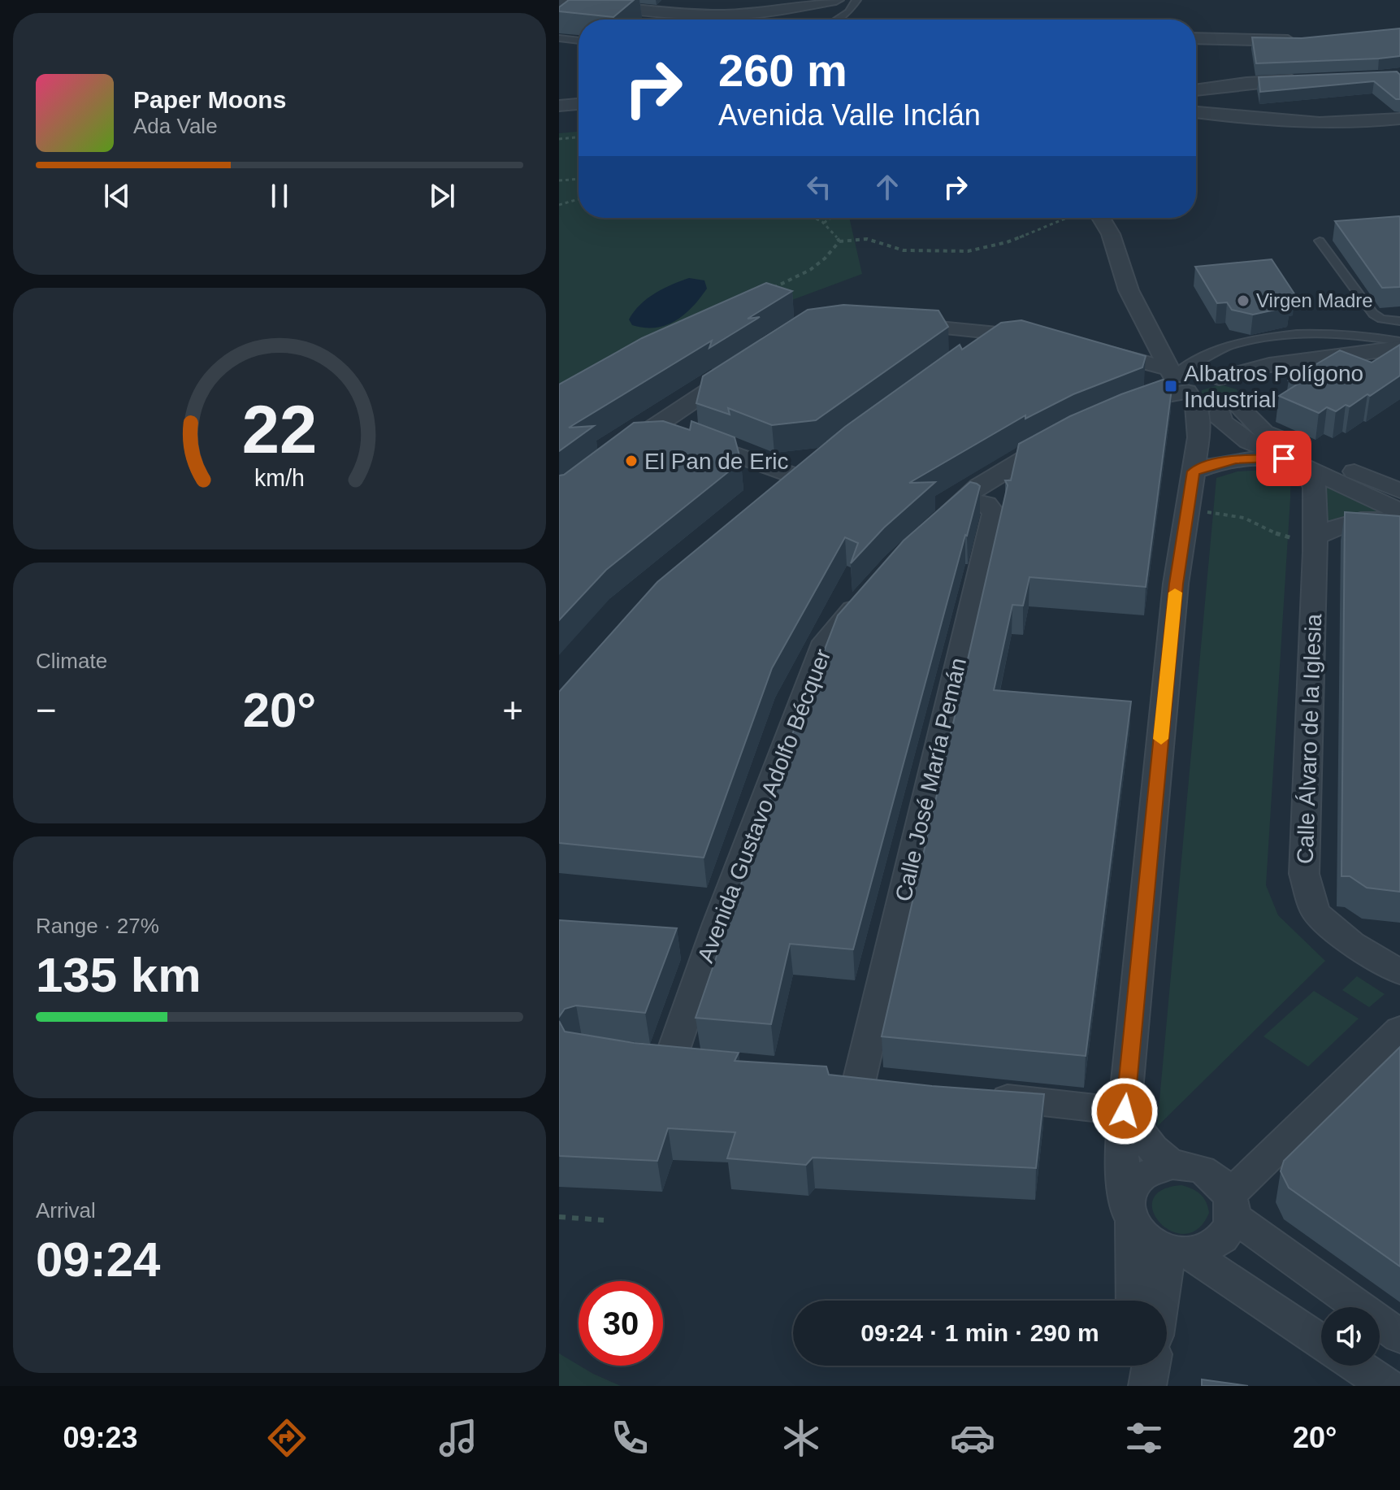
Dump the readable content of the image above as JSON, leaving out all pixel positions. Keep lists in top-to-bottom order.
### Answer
{
  "streets": {
    "street": ["Calle Álvaro de la Iglesia", "Calle José María Pemán", "Avenida Gustavo Adolfo Bécquer"]
  },
  "places": {
    "other": ["Virgen Madre", "El Pan de Eric"],
    "transit": ["Albatros Polígono Industrial"]
  },
  "page": {
    "turn": ["260 m", "Avenida Valle Inclán"],
    "song": ["Paper Moons", "Ada Vale"],
    "tile": [
      "Climate",
      ["Range · 27%", "135 km"],
      ["Arrival", "09:24"]
    ],
    "heat": ["−", "20°", "+"],
    "limit": "30",
    "trip": "09:24 · 1 min · 290 m",
    "tabs": ["09:23", "20°"],
    "gauge": ["22", "km/h"]
  }
}
